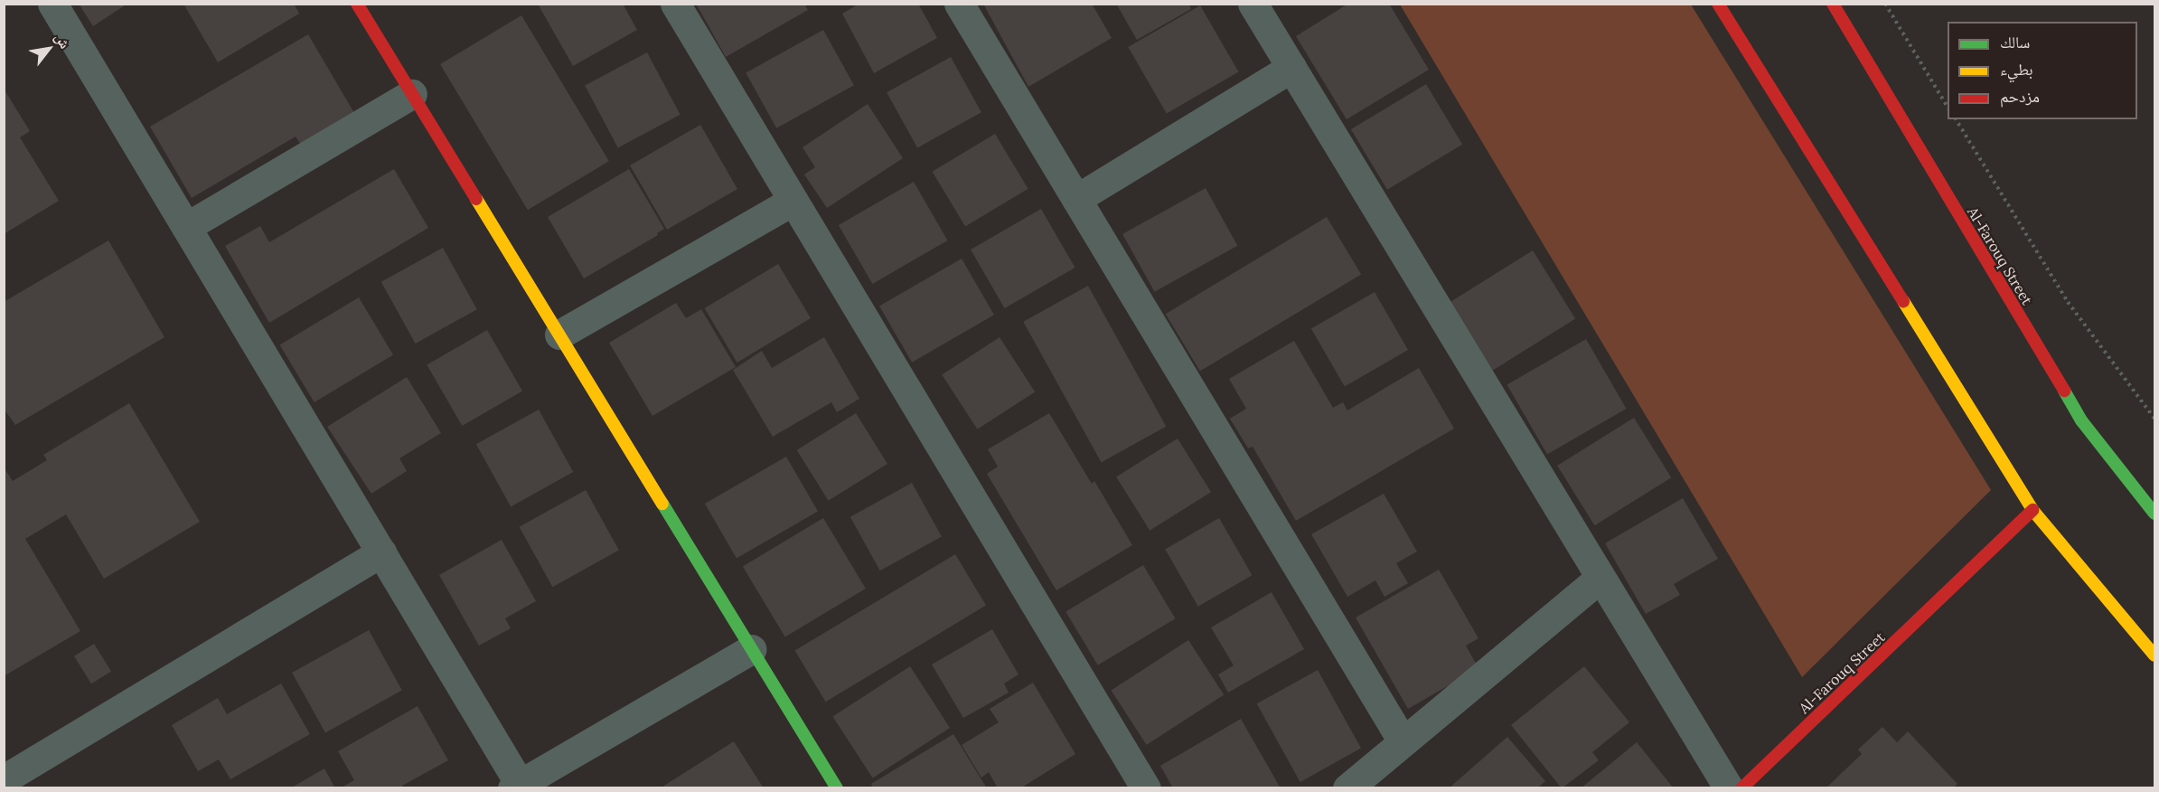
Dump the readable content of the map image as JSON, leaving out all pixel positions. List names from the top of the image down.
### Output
{
  "streets": {
    "main road": ["Al-Farouq Street"]
  },
  "legend": ["سالك", "بطيء", "مزدحم"],
  "north": "top right"
}
